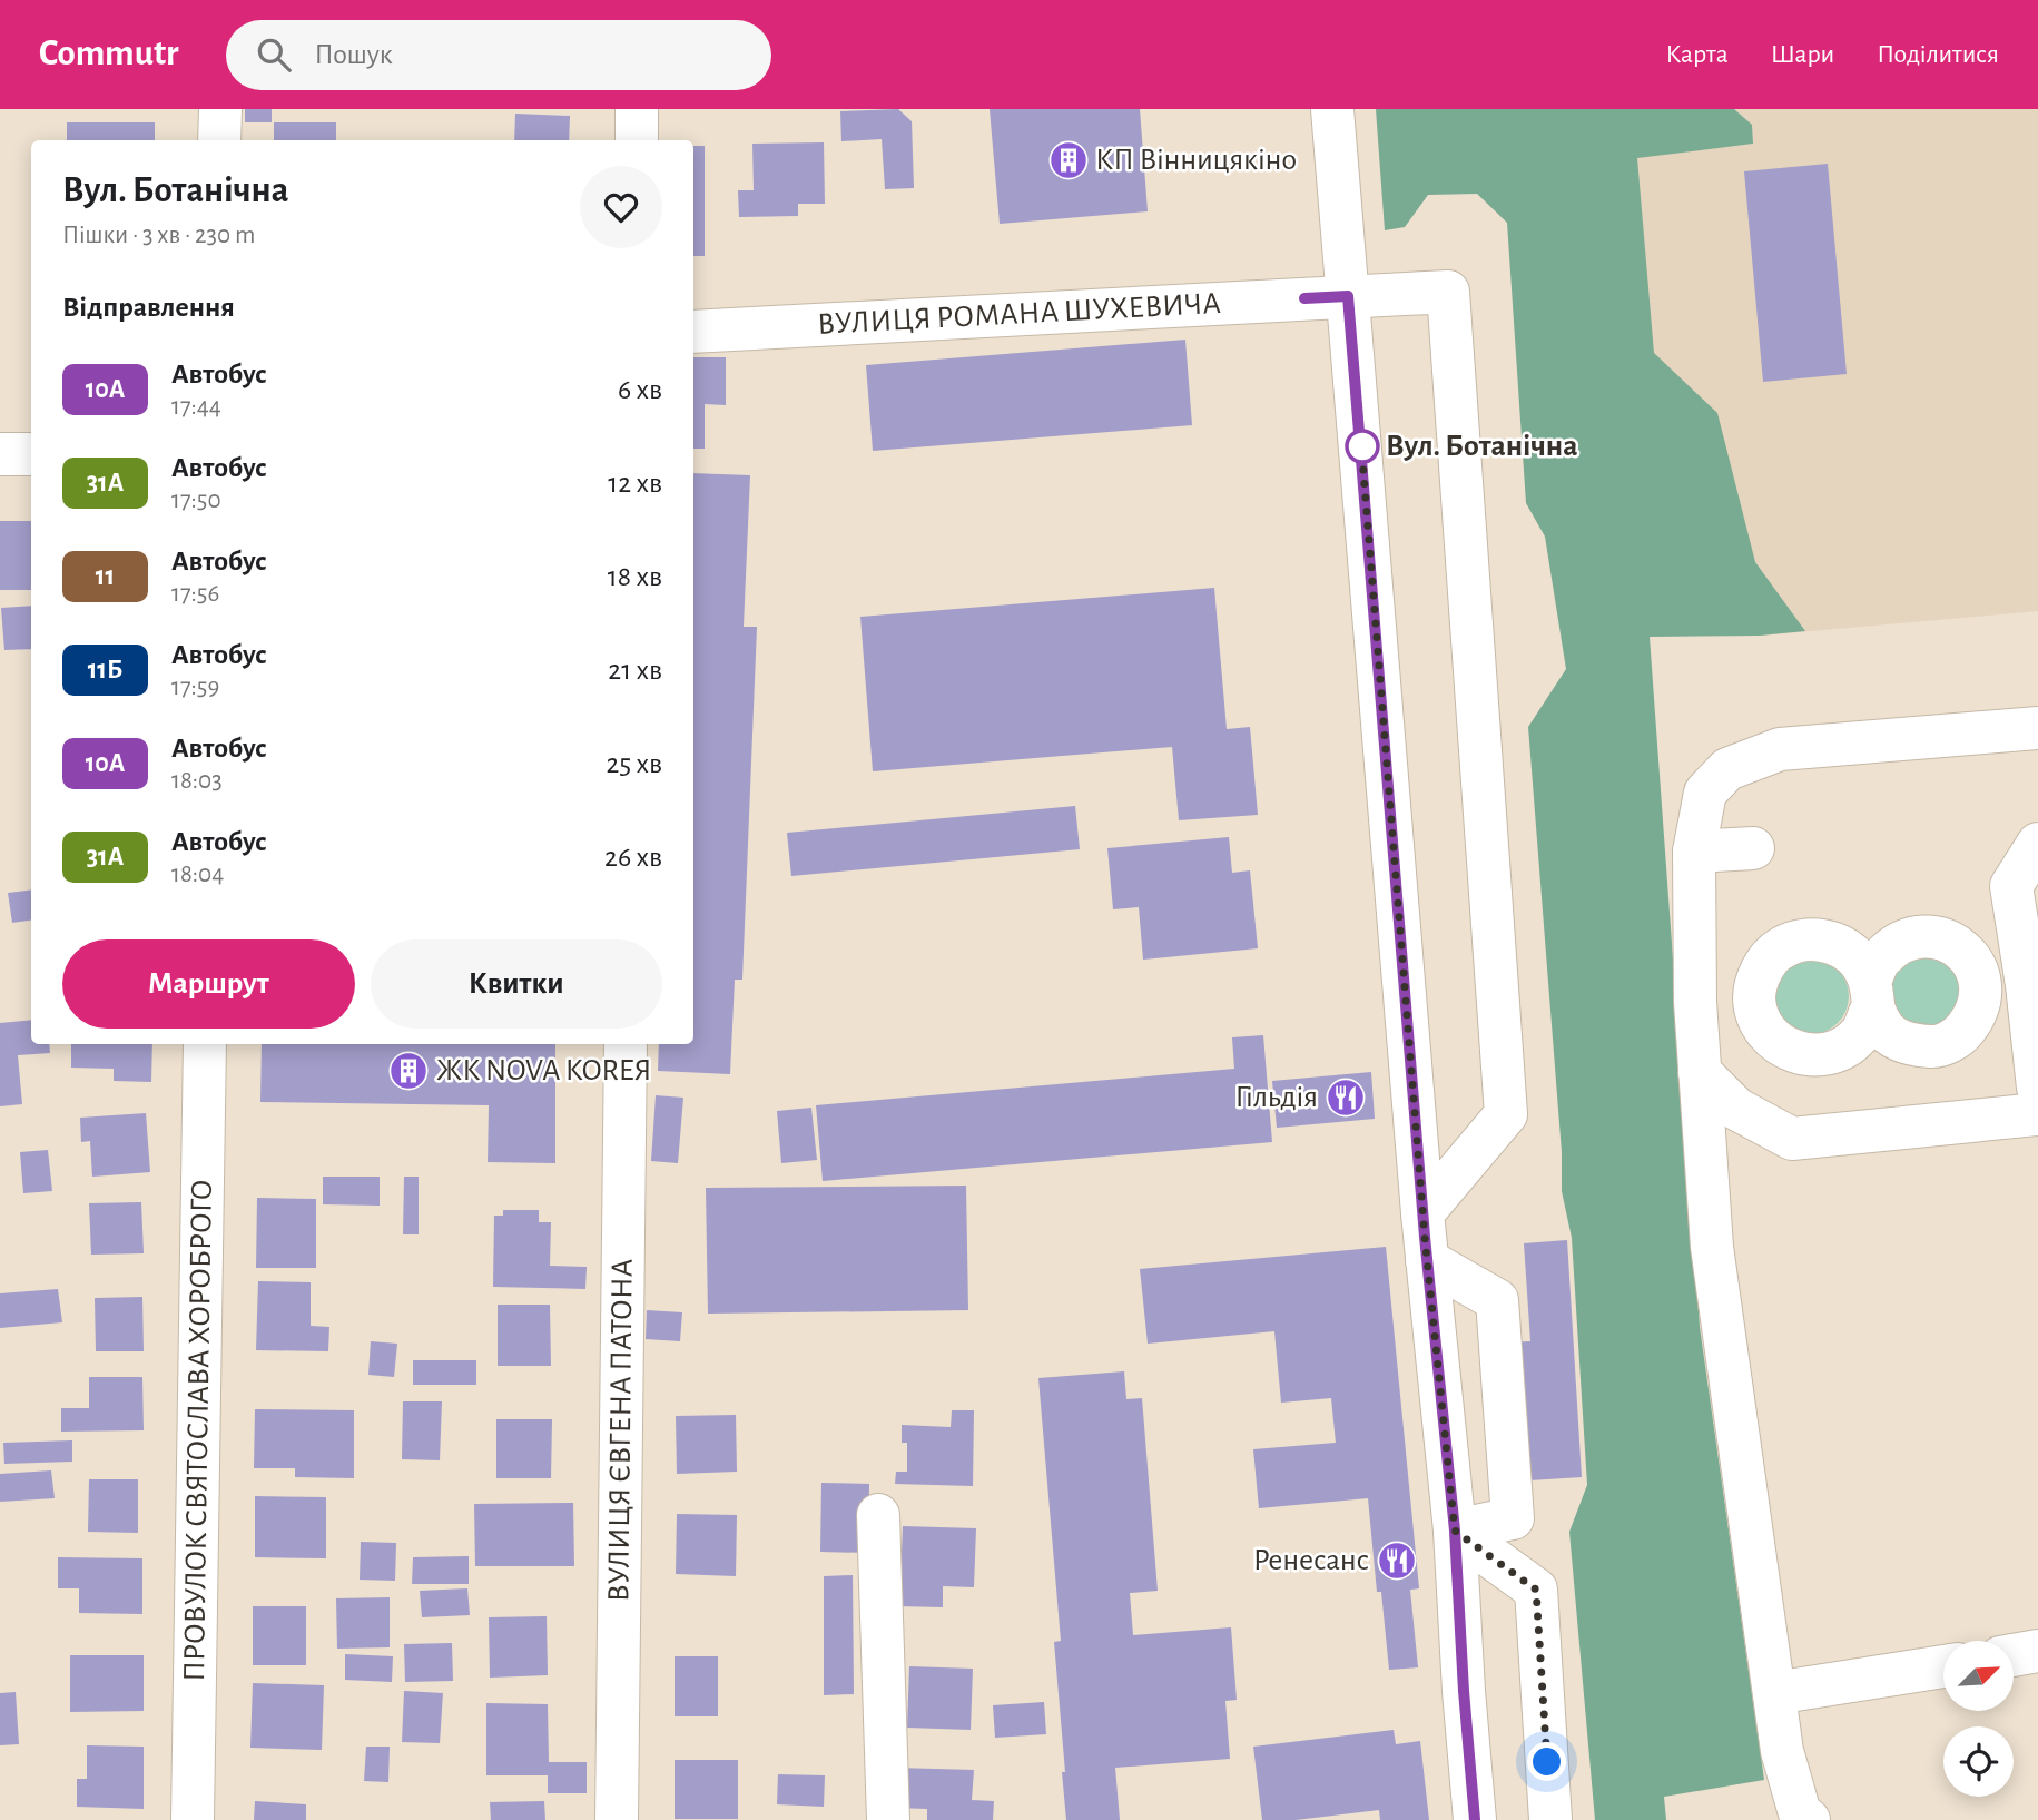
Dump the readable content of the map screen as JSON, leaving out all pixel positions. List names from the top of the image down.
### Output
{
  "streets": {
    "street": ["ВУЛИЦЯ РОМАНА ШУХЕВИЧА", "ПРОВУЛОК СВЯТОСЛАВА ХОРОБРОГО", "ВУЛИЦЯ ЄВГЕНА ПАТОНА"]
  },
  "places": {
    "building": ["КП Вінницякіно", "ЖК NOVA KOREЯ"],
    "other": ["Вул. Ботанічна"],
    "restaurant": ["Гільдія", "Ренесанс"]
  },
  "lines": ["bus line 10А"],
  "north": "top right",
  "page": {
    "header": "Commutr",
    "search": "Пошук",
    "nav": ["Карта", "Шари", "Поділитися"],
    "heading": [
      ["Вул. Ботанічна", "Пішки · 3 хв · 230 m"],
      "Відправлення"
    ],
    "list": [
      {
        "mark": "10А",
        "name": "Автобус",
        "note": "17:44",
        "value": "6 хв"
      },
      {
        "mark": "31А",
        "name": "Автобус",
        "note": "17:50",
        "value": "12 хв"
      },
      {
        "mark": "11",
        "name": "Автобус",
        "note": "17:56",
        "value": "18 хв"
      },
      {
        "mark": "11Б",
        "name": "Автобус",
        "note": "17:59",
        "value": "21 хв"
      },
      {
        "mark": "10А",
        "name": "Автобус",
        "note": "18:03",
        "value": "25 хв"
      },
      {
        "mark": "31А",
        "name": "Автобус",
        "note": "18:04",
        "value": "26 хв"
      }
    ],
    "buttons": ["Маршрут", "Квитки"]
  }
}
